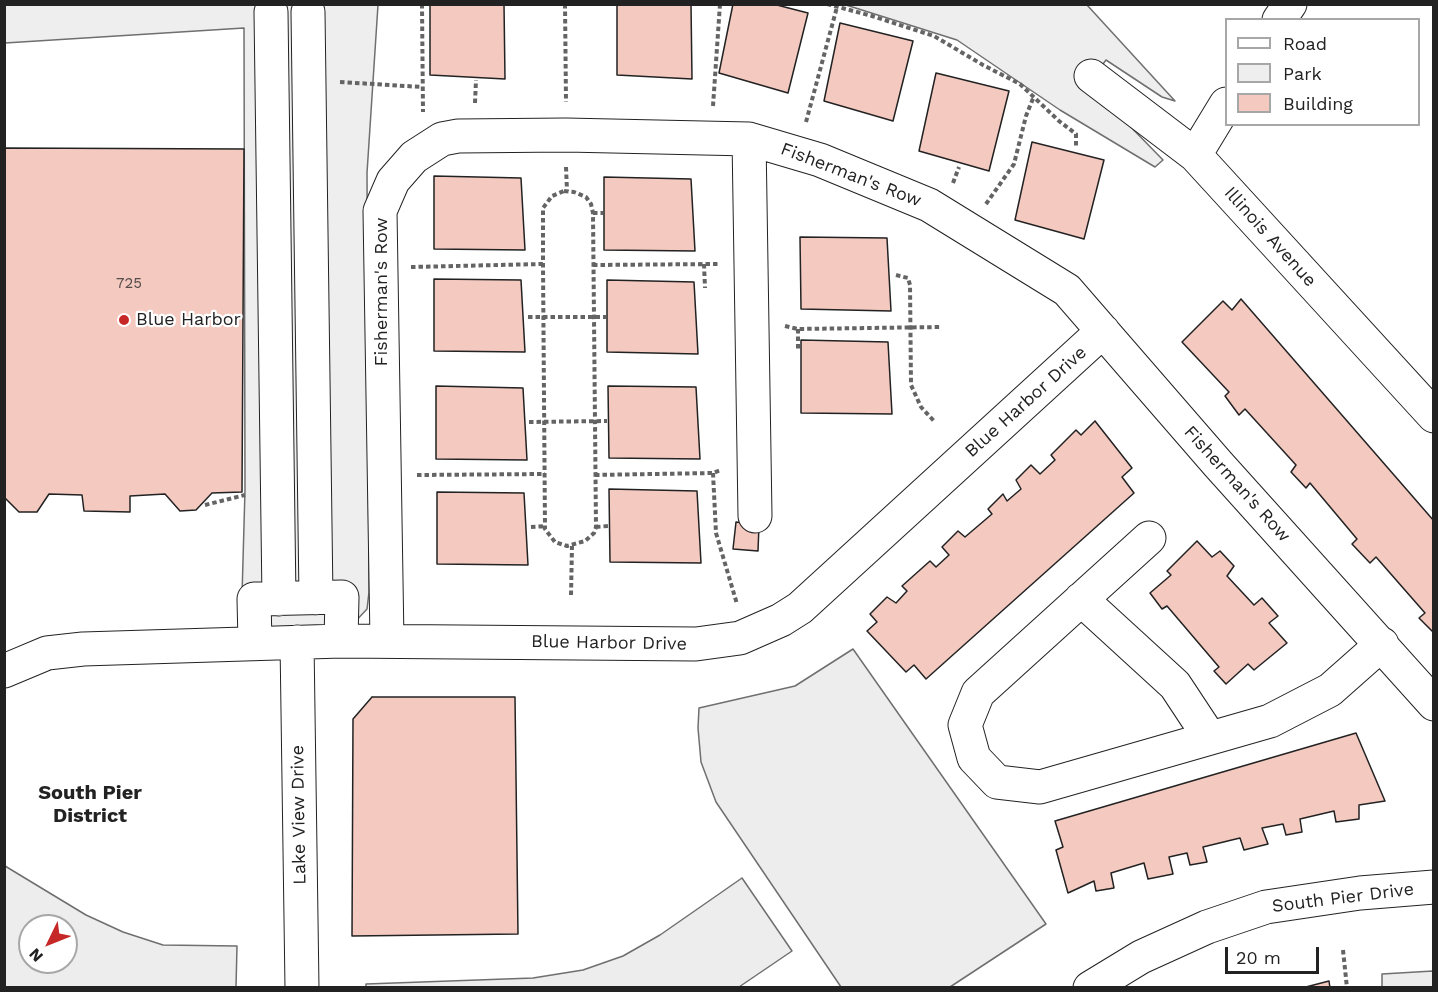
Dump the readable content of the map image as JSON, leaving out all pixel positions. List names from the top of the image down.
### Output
{
  "streets": {
    "street": [
      "Fisherman's Row",
      "Illinois Avenue",
      "Blue Harbor Drive",
      "Lake View Drive",
      "South Pier Drive"
    ]
  },
  "crossings": [
    ["Fisherman's Row", "Blue Harbor Drive"],
    ["Blue Harbor Drive", "Lake View Drive"]
  ],
  "districts": ["South Pier District"],
  "places": ["Blue Harbor"],
  "house_numbers": ["725"],
  "legend": ["Road", "Park", "Building"],
  "scale_bar": "20 m",
  "north": "bottom left"
}
